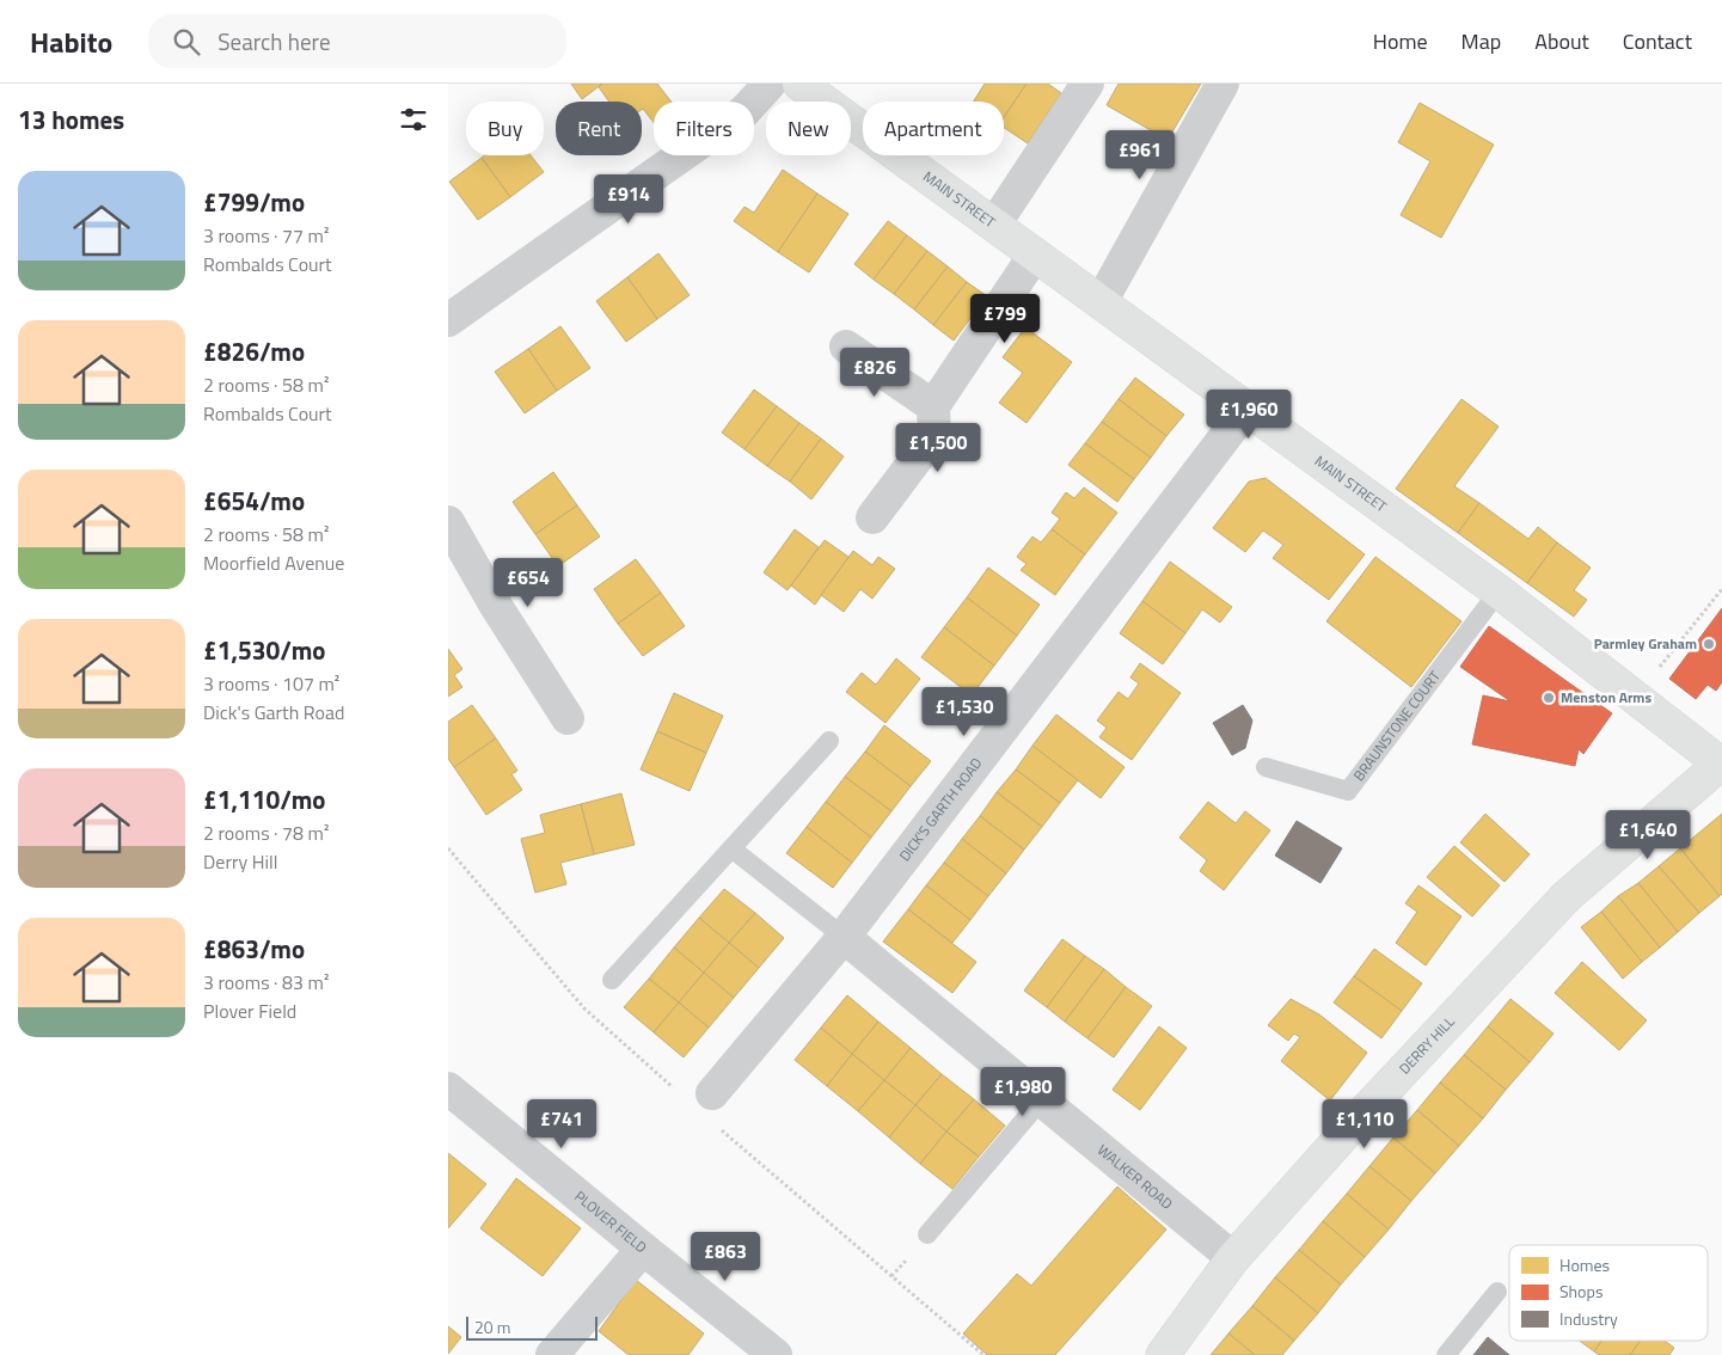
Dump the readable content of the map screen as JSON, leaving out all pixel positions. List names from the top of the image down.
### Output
{
  "streets": {
    "street": [
      "MAIN STREET",
      "DICK'S GARTH ROAD",
      "DERRY HILL",
      "WALKER ROAD",
      "PLOVER FIELD"
    ],
    "lane": ["BRAUNSTONE COURT"]
  },
  "crossings": [
    ["MAIN STREET", "BRAUNSTONE COURT"],
    ["MAIN STREET", "DICK'S GARTH ROAD"],
    ["MAIN STREET", "DERRY HILL"],
    ["DICK'S GARTH ROAD", "WALKER ROAD"],
    ["DERRY HILL", "WALKER ROAD"]
  ],
  "places": ["Parmley Graham", "Menston Arms"],
  "legend": ["Homes", "Shops", "Industry"],
  "scale_bar": "20 m",
  "page": {
    "header": "Habito",
    "search": "Search here",
    "nav": [
      "Home",
      "Map",
      "About",
      "Contact"
    ],
    "heading": "13 homes",
    "chip": [
      "Buy",
      "Rent",
      "Filters",
      "New",
      "Apartment"
    ],
    "price": [
      "£961",
      "£914",
      "£799",
      "£826",
      "£1,960",
      "£1,500",
      "£654",
      "£1,530",
      "£1,640",
      "£1,980",
      "£741",
      "£1,110",
      "£863"
    ],
    "list": [
      {
        "name": "£799/mo",
        "note": "3 rooms · 77 m² · Rombalds Court"
      },
      {
        "name": "£826/mo",
        "note": "2 rooms · 58 m² · Rombalds Court"
      },
      {
        "name": "£654/mo",
        "note": "2 rooms · 58 m² · Moorfield Avenue"
      },
      {
        "name": "£1,530/mo",
        "note": "3 rooms · 107 m² · Dick's Garth Road"
      },
      {
        "name": "£1,110/mo",
        "note": "2 rooms · 78 m² · Derry Hill"
      },
      {
        "name": "£863/mo",
        "note": "3 rooms · 83 m² · Plover Field"
      }
    ],
    "scale": "20 m"
  }
}
